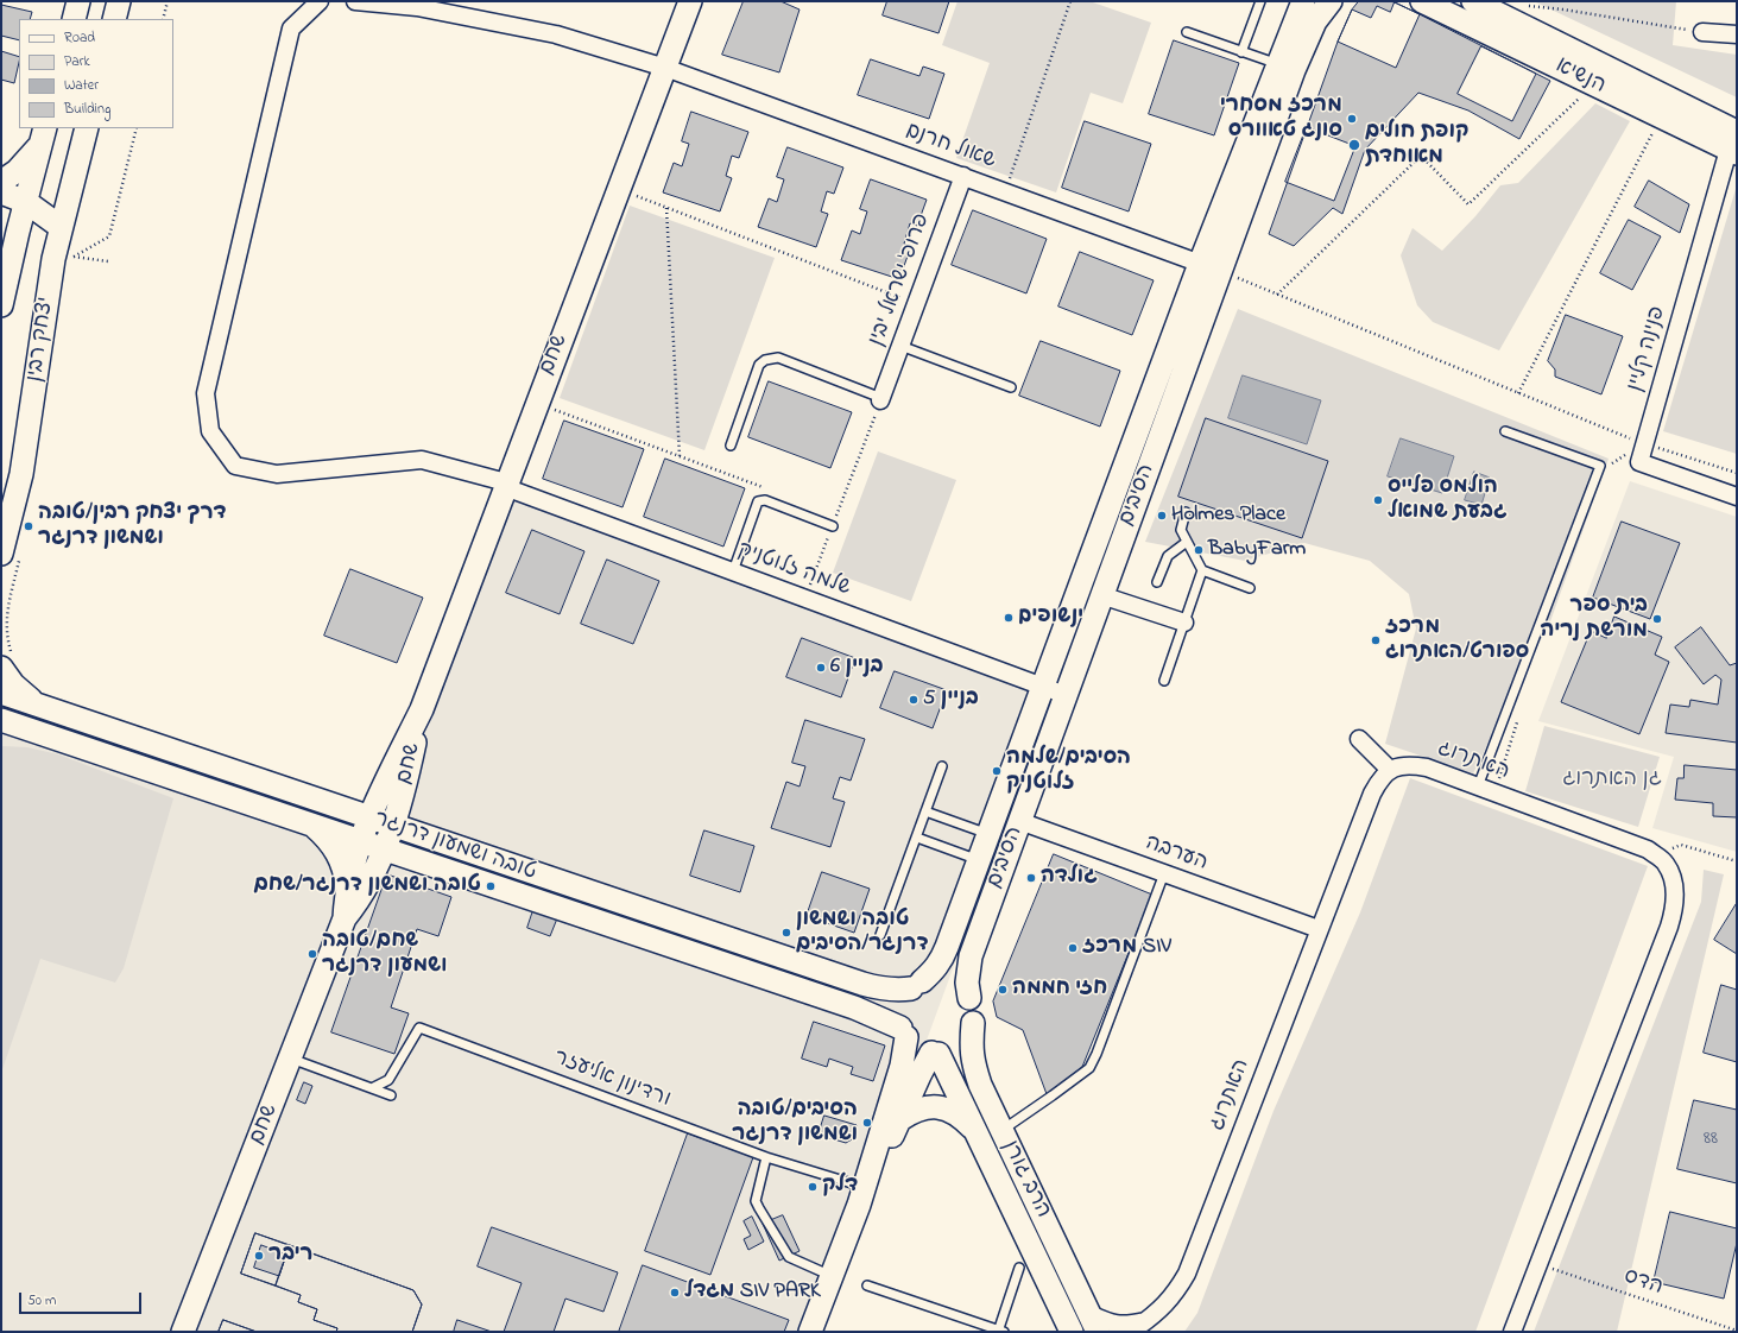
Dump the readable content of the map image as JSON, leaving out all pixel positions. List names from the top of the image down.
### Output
{
  "streets": {
    "street": [
      "הנשיא",
      "שאול חרנם",
      "פרופ' ישראל יבין",
      "יצחק רבין",
      "פנינה קליין",
      "שחם",
      "הסיבים",
      "שלמה זלוטניק",
      "האתרוג",
      "טובה ושמעון דרנגר",
      "הערבה",
      "הרב גורן"
    ],
    "lane": ["ורדינון אליעזר"],
    "path": ["הדס"]
  },
  "crossings": [
    ["הנשיא", "פנינה קליין"],
    ["שאול חרנם", "פרופ' ישראל יבין"],
    ["שאול חרנם", "שחם"],
    ["שאול חרנם", "הסיבים"],
    ["שחם", "שלמה זלוטניק"],
    ["שחם", "טובה ושמעון דרנגר"],
    ["הסיבים", "שלמה זלוטניק"],
    ["הסיבים", "טובה ושמעון דרנגר"],
    ["הסיבים", "הערבה"],
    ["הסיבים", "הרב גורן"],
    ["האתרוג", "הערבה"],
    ["האתרוג", "הרב גורן"],
    ["האתרוג", "הדס"],
    ["טובה ושמעון דרנגר", "הרב גורן"]
  ],
  "parks": ["גן האתרוג"],
  "places": [
    "מרכז מסחרי סונג טאוורס",
    "קופת חולים מאוחדת",
    "הולמס פלייס גבעת שמואל",
    "Holmes Place",
    "דרך יצחק רבין/טובה ושמשון דרנגר",
    "BabyFarm",
    "ינשופים",
    "בית ספר מורשת נריה",
    "מרכז ספורט/האתרוג",
    "בניין 6",
    "בניין 5",
    "הסיבים/שלמה זלוטניק",
    "גולדה",
    "טובה ושמשון דרנגר/שחם",
    "טובה ושמשון דרנגר/הסיבים",
    "מרכז SIV",
    "שחם/טובה ושמעון דרנגר",
    "חזי חממה",
    "הסיבים/טובה ושמשון דרנגר",
    "דלק",
    "ריבר",
    "מגדל SIV PARK"
  ],
  "house_numbers": ["88"],
  "legend": [
    "Road",
    "Park",
    "Water",
    "Building"
  ],
  "scale_bar": "50 m"
}
